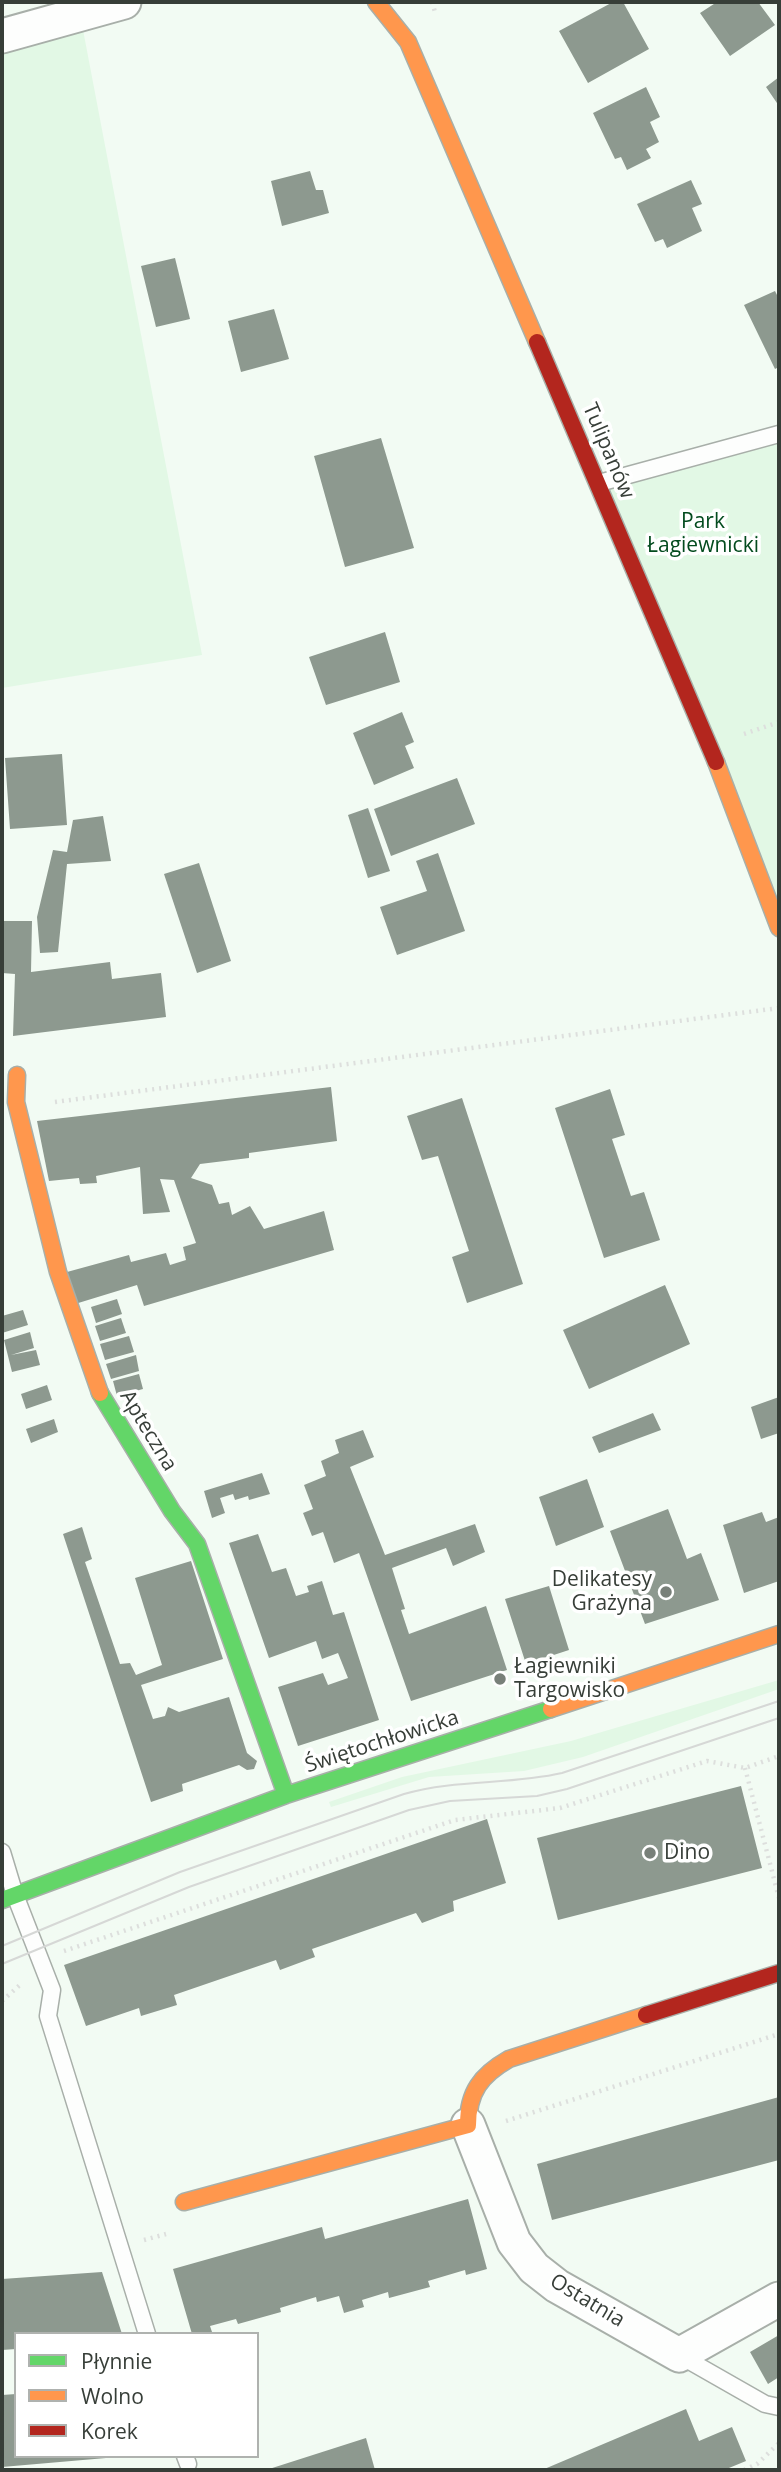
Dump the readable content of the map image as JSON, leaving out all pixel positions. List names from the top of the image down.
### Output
{
  "streets": {
    "street": [
      "Tulipanów",
      "Apteczna",
      "Świętochłowicka",
      "Ostatnia"
    ]
  },
  "crossings": [
    ["Apteczna", "Świętochłowicka"]
  ],
  "parks": ["Park Łagiewnicki"],
  "places": ["Delikatesy Grażyna", "Łagiewniki Targowisko", "Dino"],
  "legend": ["Płynnie", "Wolno", "Korek"]
}
